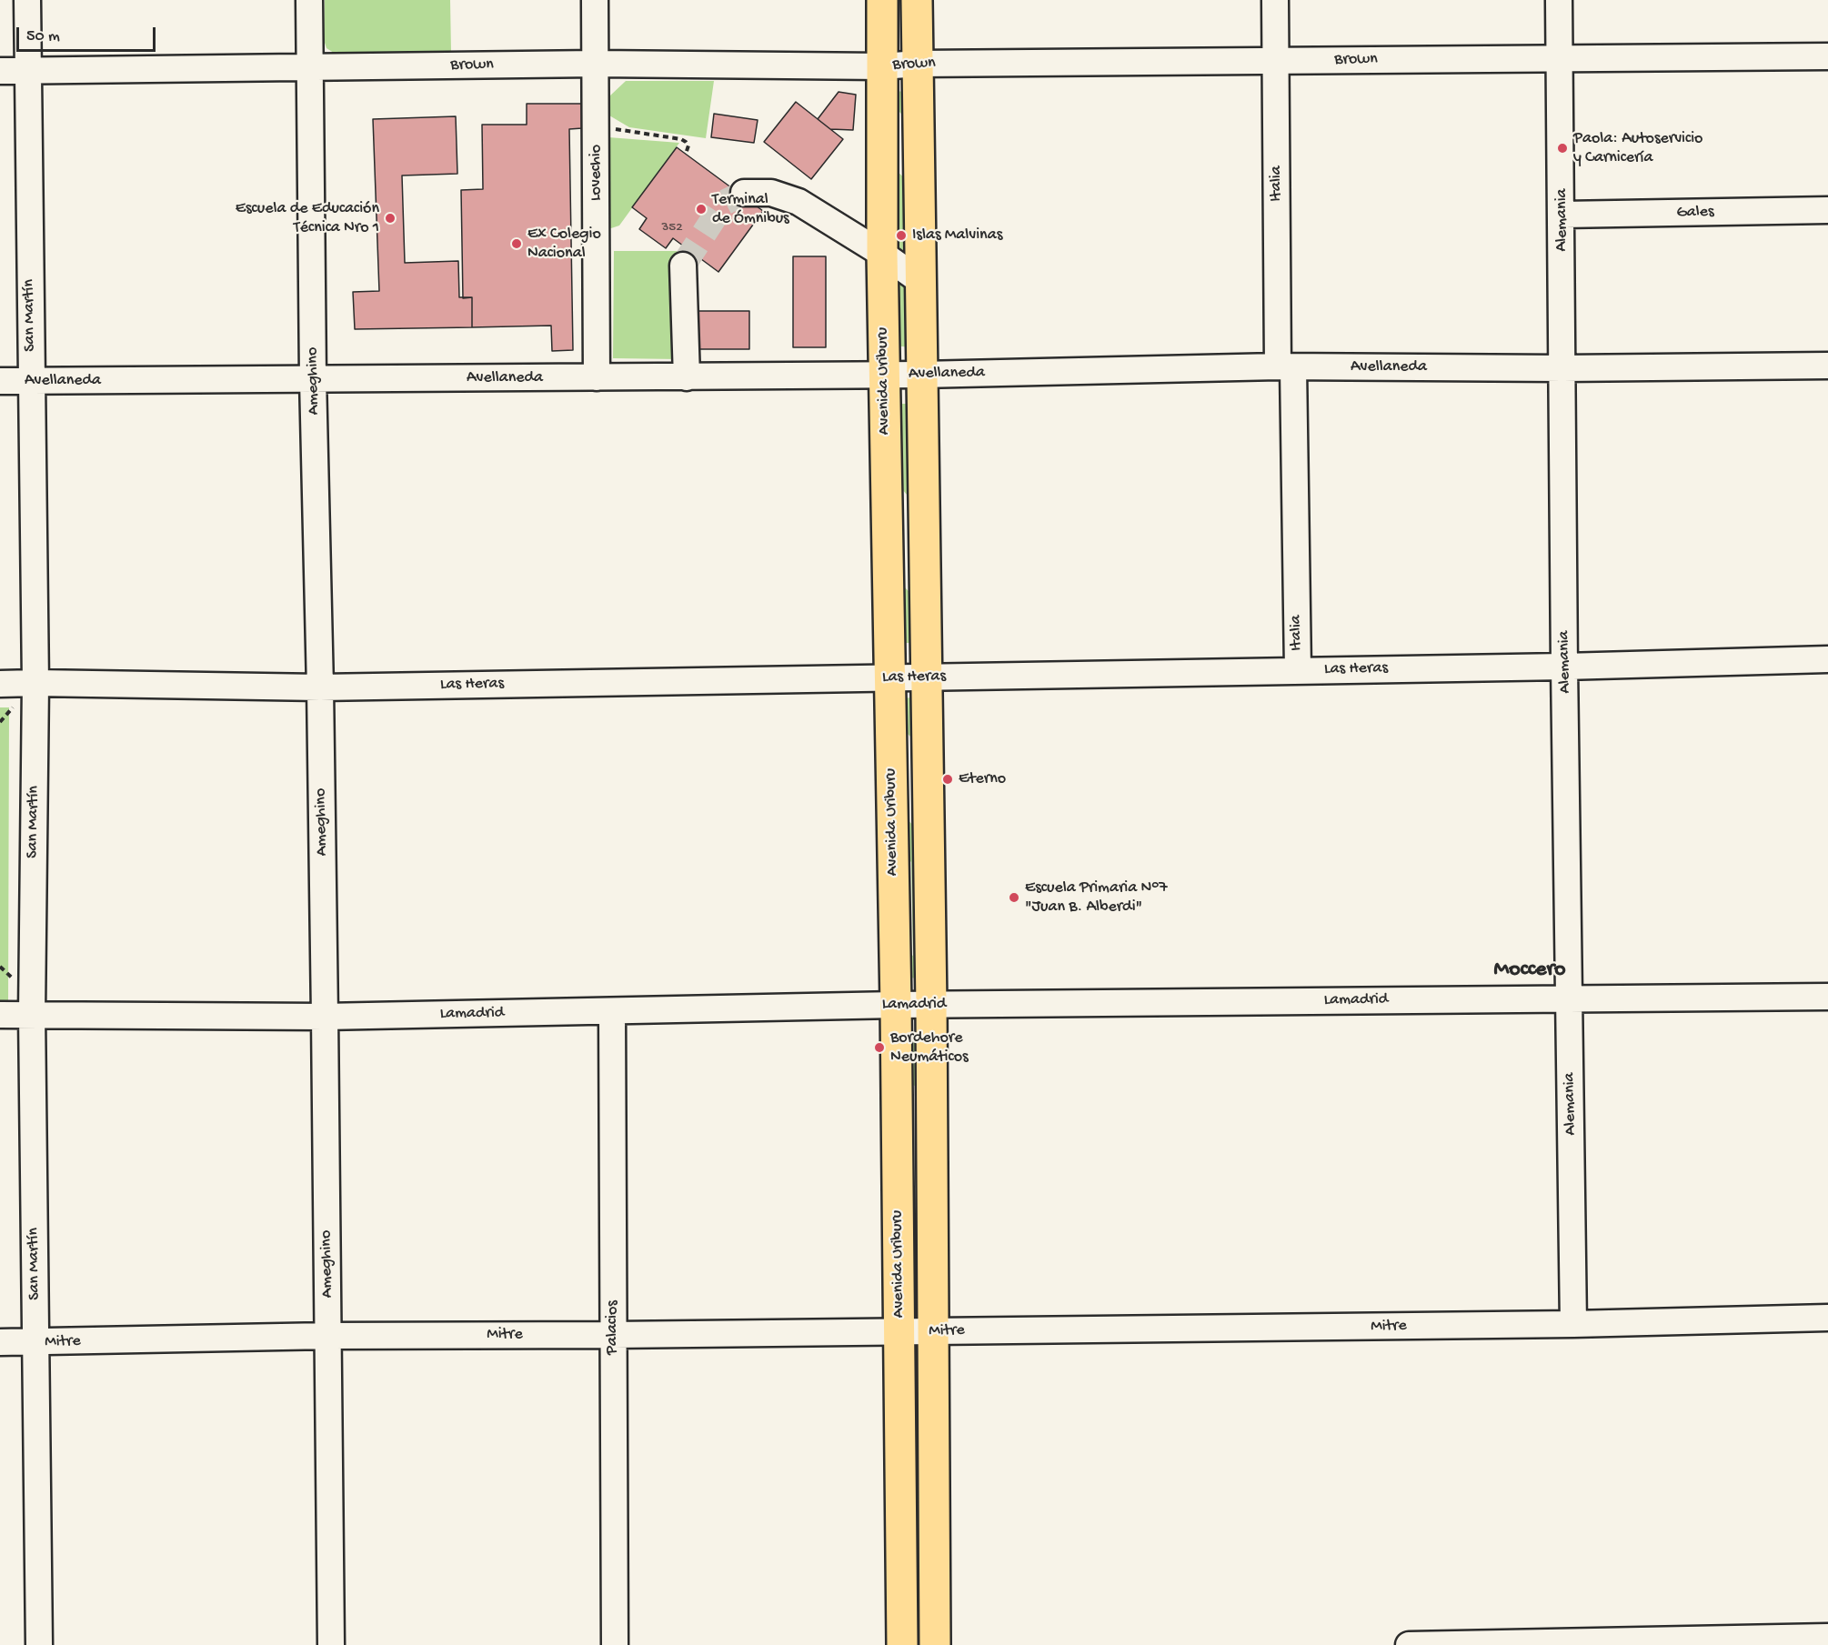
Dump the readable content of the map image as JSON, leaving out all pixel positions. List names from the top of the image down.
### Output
{
  "streets": {
    "main road": ["Avenida Uriburu"],
    "street": [
      "Brown",
      "Lovechio",
      "Italia",
      "Gales",
      "Alemania",
      "San Martín",
      "Avellaneda",
      "Ameghino",
      "Las Heras",
      "Lamadrid",
      "Mitre",
      "Palacios"
    ]
  },
  "crossings": [
    ["Brown", "Lovechio"],
    ["Brown", "Italia"],
    ["Brown", "Alemania"],
    ["Brown", "San Martín"],
    ["Brown", "Ameghino"],
    ["Brown", "Avenida Uriburu"],
    ["Lovechio", "Avellaneda"],
    ["Italia", "Avellaneda"],
    ["Italia", "Las Heras"],
    ["Gales", "Alemania"],
    ["Alemania", "Avellaneda"],
    ["Alemania", "Las Heras"],
    ["Alemania", "Lamadrid"],
    ["Alemania", "Mitre"],
    ["San Martín", "Avellaneda"],
    ["San Martín", "Las Heras"],
    ["San Martín", "Lamadrid"],
    ["San Martín", "Mitre"],
    ["Avellaneda", "Ameghino"],
    ["Avellaneda", "Avenida Uriburu"],
    ["Ameghino", "Las Heras"],
    ["Ameghino", "Lamadrid"],
    ["Ameghino", "Mitre"],
    ["Avenida Uriburu", "Las Heras"],
    ["Avenida Uriburu", "Lamadrid"],
    ["Avenida Uriburu", "Mitre"],
    ["Lamadrid", "Palacios"],
    ["Mitre", "Palacios"]
  ],
  "districts": ["Moccero"],
  "places": [
    "Paola: Autoservicio y Carnicería",
    "Terminal de Ómnibus",
    "Escuela de Educación Técnica Nro 1",
    "Islas Malvinas",
    "Ex Colegio Nacional",
    "Eterno",
    "Escuela Primaria N°7 \"Juan B. Alberdi\"",
    "Bordehore Neumáticos"
  ],
  "house_numbers": ["352"],
  "scale_bar": "50 m"
}
